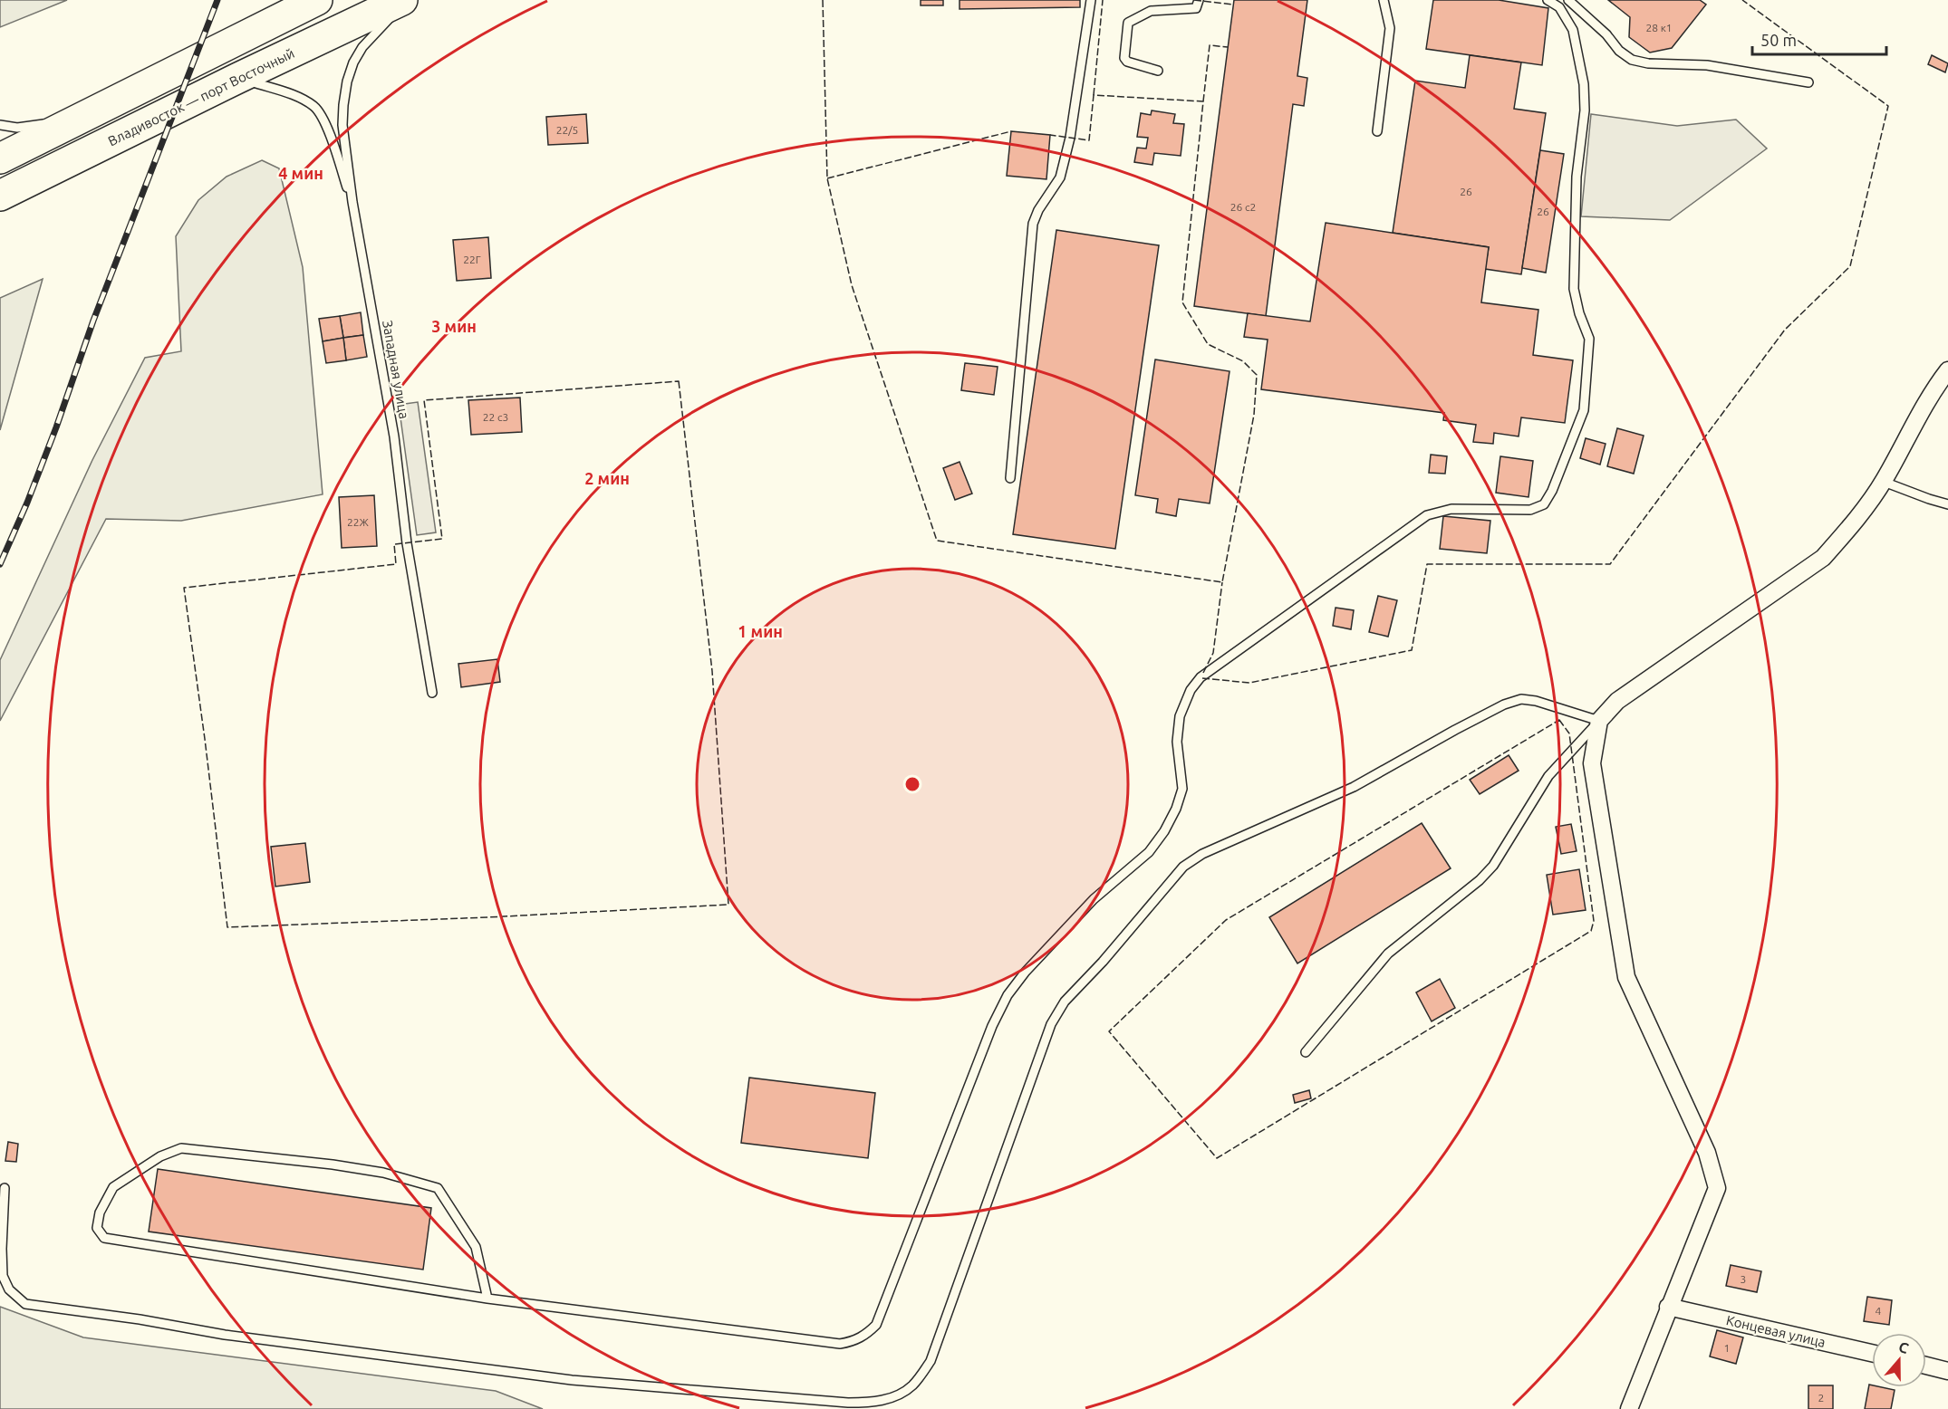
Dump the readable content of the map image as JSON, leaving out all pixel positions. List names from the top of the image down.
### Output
{
  "streets": {
    "highway": ["Владивосток — порт Восточный"],
    "street": ["Концевая улица"],
    "lane": ["Западная улица"]
  },
  "crossings": [
    ["Владивосток — порт Восточный", "Западная улица"]
  ],
  "house_numbers": [
    "28 к1",
    "22/5",
    "26",
    "26 с2",
    "26",
    "22Г",
    "22 с3",
    "22Ж",
    "3",
    "4",
    "1",
    "2"
  ],
  "scale_bar": "50 m",
  "north": "top",
  "rings": [
    "4 мин",
    "3 мин",
    "2 мин",
    "1 мин"
  ]
}
